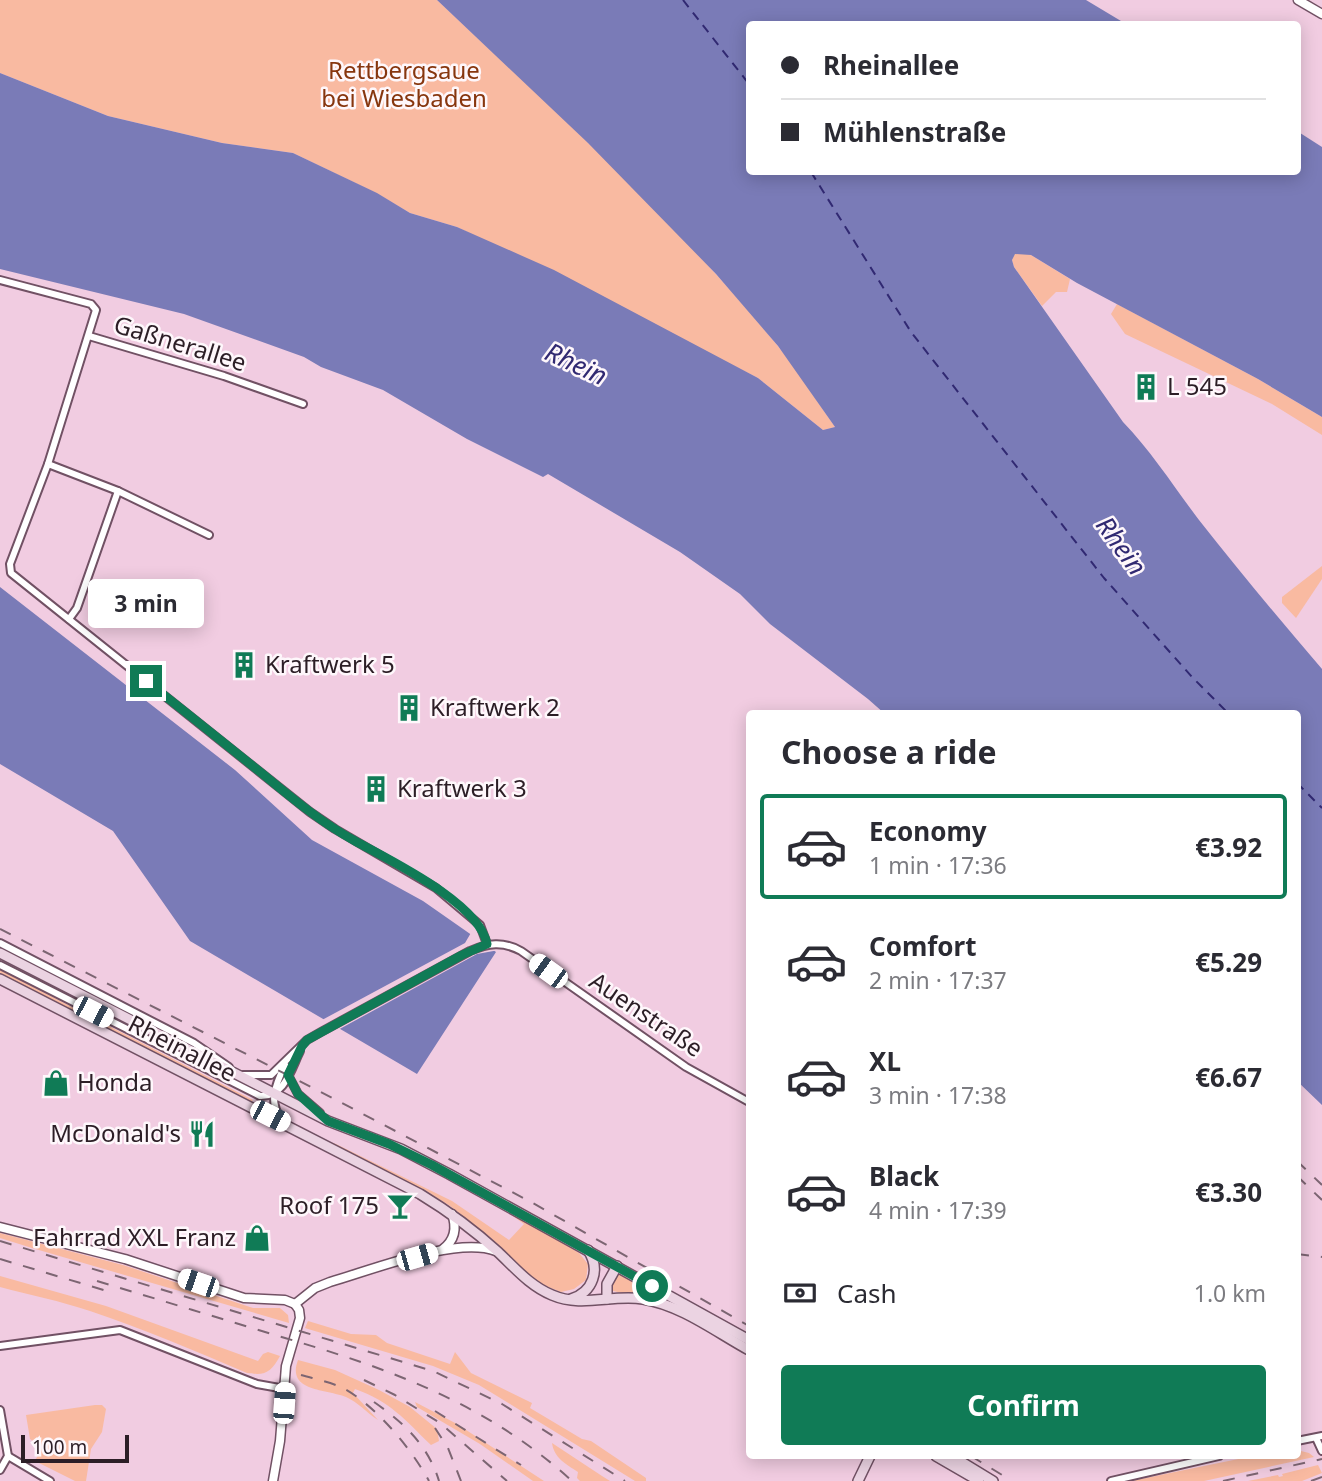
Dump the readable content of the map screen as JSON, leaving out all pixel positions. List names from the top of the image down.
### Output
{
  "streets": {
    "main road": ["Rheinallee"],
    "street": ["Gaßnerallee", "Auenstraße"]
  },
  "water": ["Rhein"],
  "parks": ["Rettbergsaue bei Wiesbaden"],
  "places": {
    "building": [
      "L 545",
      "Kraftwerk 5",
      "Kraftwerk 2",
      "Kraftwerk 3"
    ],
    "shop": ["Honda", "Fahrrad XXL Franz"],
    "restaurant": ["McDonald's"],
    "bar": ["Roof 175"]
  },
  "scale_bar": "100 m",
  "page": {
    "banner": ["Rheinallee", "Mühlenstraße"],
    "bubble": "3 min",
    "heading": "Choose a ride",
    "list": [
      {
        "name": "Economy",
        "note": "1 min · 17:36",
        "value": "€3.92"
      },
      {
        "name": "Comfort",
        "note": "2 min · 17:37",
        "value": "€5.29"
      },
      {
        "name": "XL",
        "note": "3 min · 17:38",
        "value": "€6.67"
      },
      {
        "name": "Black",
        "note": "4 min · 17:39",
        "value": "€3.30"
      }
    ],
    "pay": ["Cash", "1.0 km"],
    "buttons": "Confirm",
    "scale": "100 m"
  }
}
